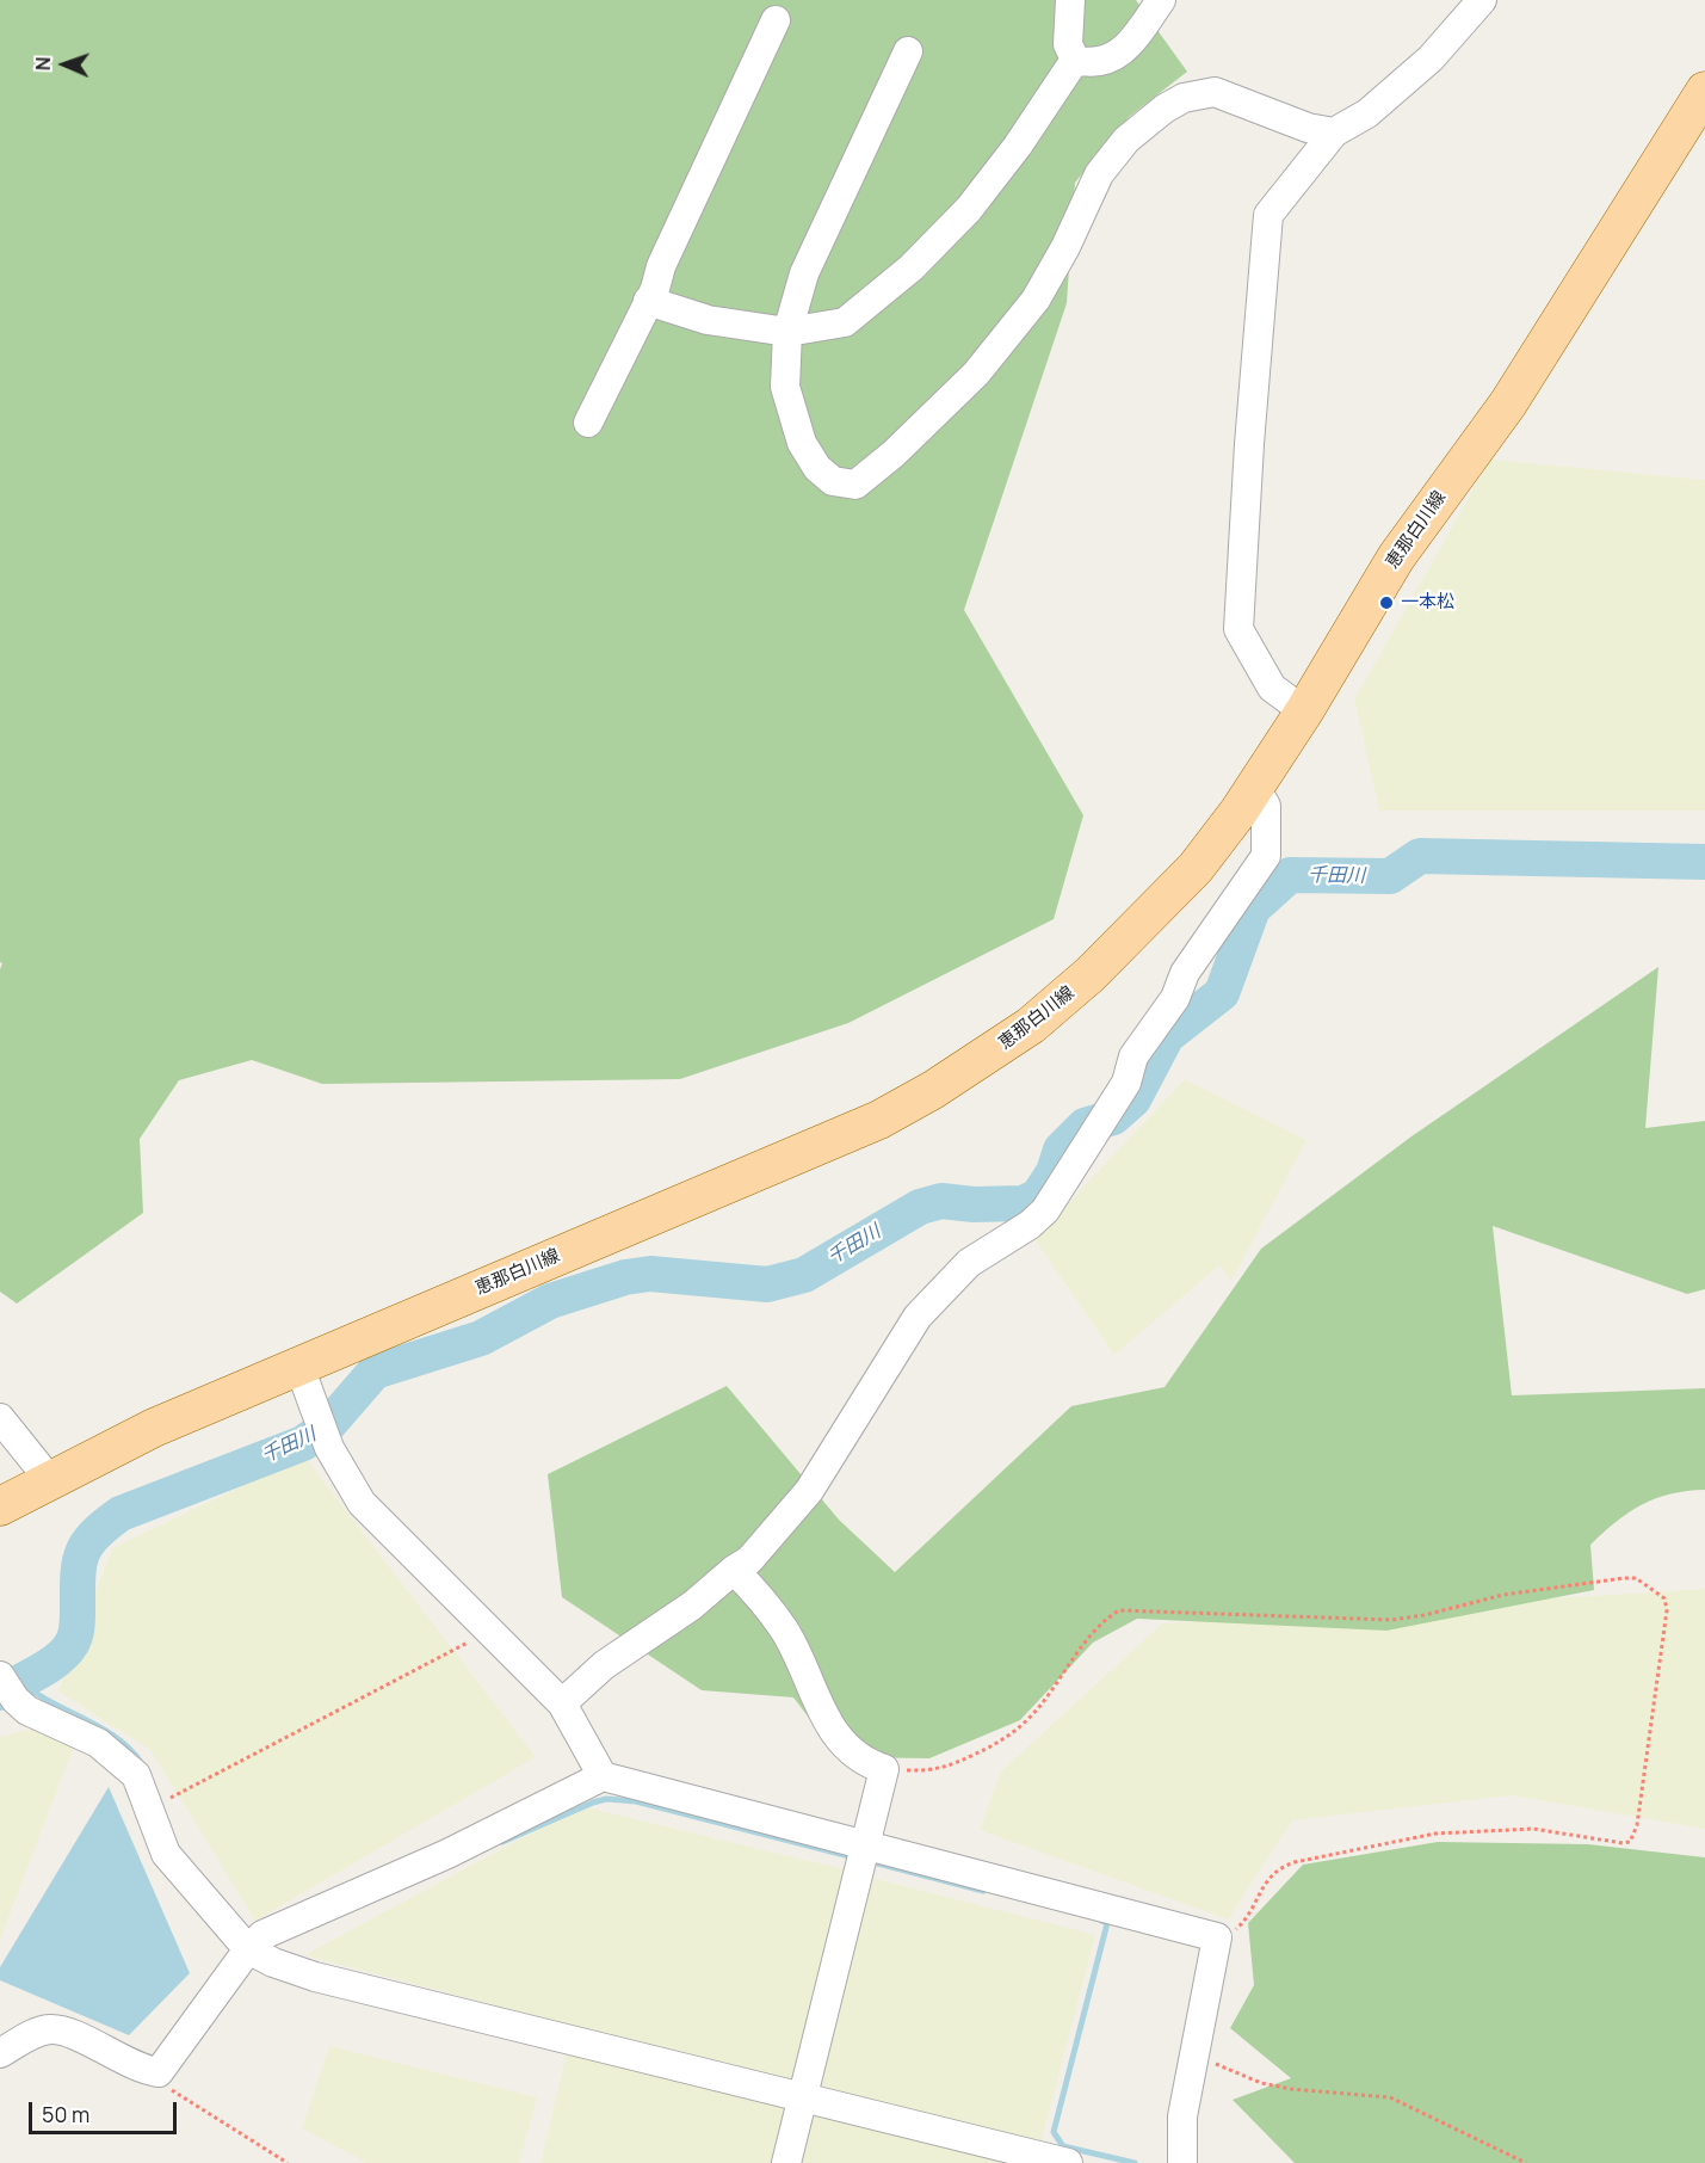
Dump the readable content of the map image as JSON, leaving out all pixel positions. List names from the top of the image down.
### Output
{
  "streets": {
    "main road": ["恵那白川線"]
  },
  "water": ["千田川"],
  "places": ["一本松"],
  "scale_bar": "50 m",
  "north": "left"
}
